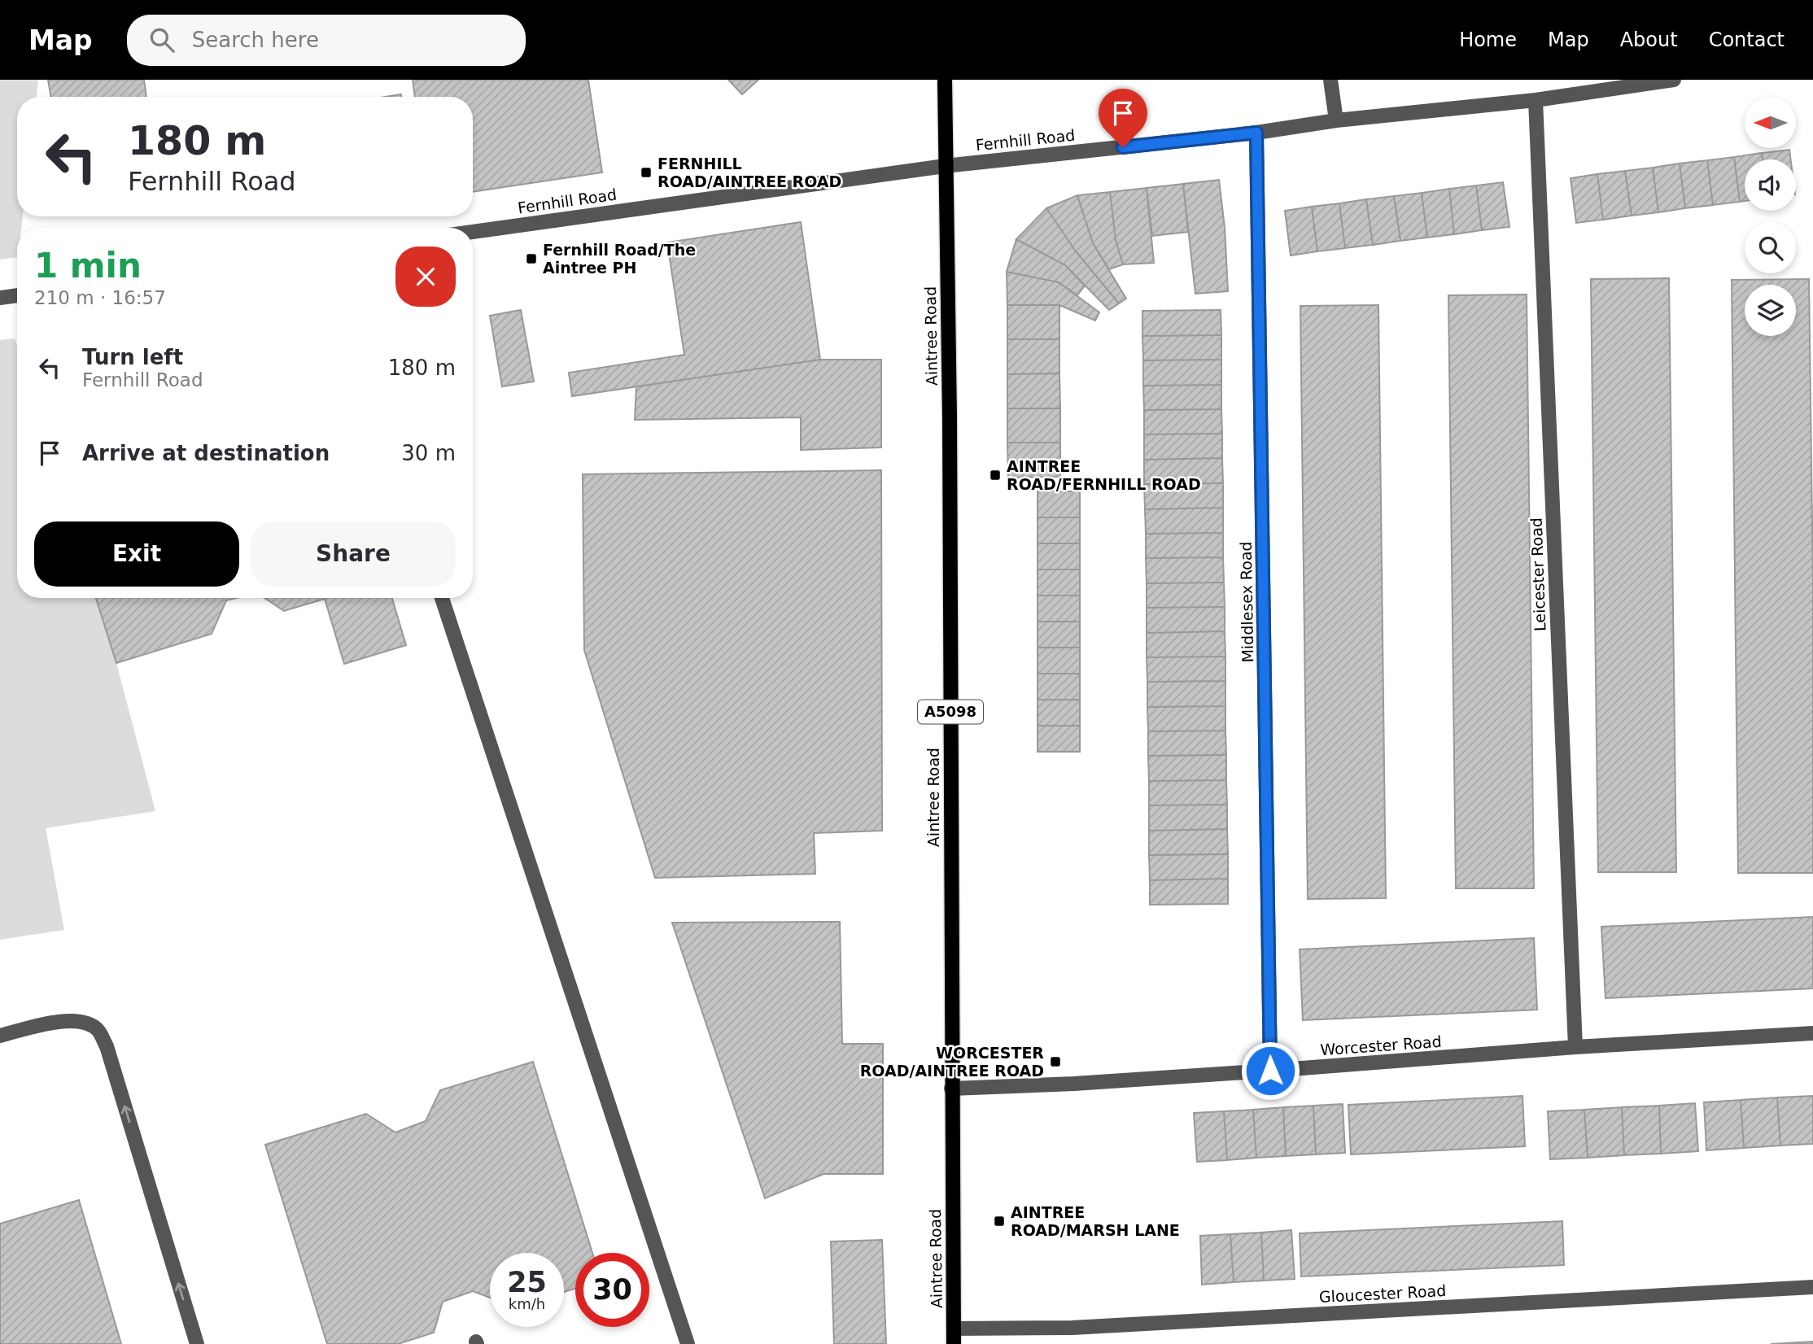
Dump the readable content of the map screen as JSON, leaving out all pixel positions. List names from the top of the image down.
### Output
{
  "streets": {
    "main road": ["Aintree Road", "A5098"],
    "street": [
      "Fernhill Road",
      "Leicester Road",
      "Middlesex Road",
      "Worcester Road",
      "Gloucester Road"
    ]
  },
  "crossings": [
    ["Fernhill Road", "Aintree Road"],
    ["Fernhill Road", "Leicester Road"],
    ["Fernhill Road", "Middlesex Road"],
    ["Aintree Road", "Worcester Road"],
    ["Aintree Road", "Gloucester Road"],
    ["Leicester Road", "Worcester Road"],
    ["Middlesex Road", "Worcester Road"]
  ],
  "places": {
    "transit": [
      "FERNHILL ROAD/AINTREE ROAD",
      "Fernhill Road/The Aintree PH",
      "AINTREE ROAD/FERNHILL ROAD",
      "WORCESTER ROAD/AINTREE ROAD",
      "AINTREE ROAD/MARSH LANE"
    ]
  },
  "north": "left",
  "page": {
    "header": "Map",
    "search": "Search here",
    "nav": [
      "Home",
      "Map",
      "About",
      "Contact"
    ],
    "turn": ["180 m", "Fernhill Road"],
    "heading": ["1 min", "210 m · 16:57"],
    "list": [
      {
        "name": "Turn left",
        "note": "Fernhill Road",
        "value": "180 m"
      },
      {
        "name": "Arrive at destination",
        "value": "30 m"
      }
    ],
    "buttons": ["Exit", "Share"],
    "speed": "25 km/h",
    "limit": "30"
  }
}
